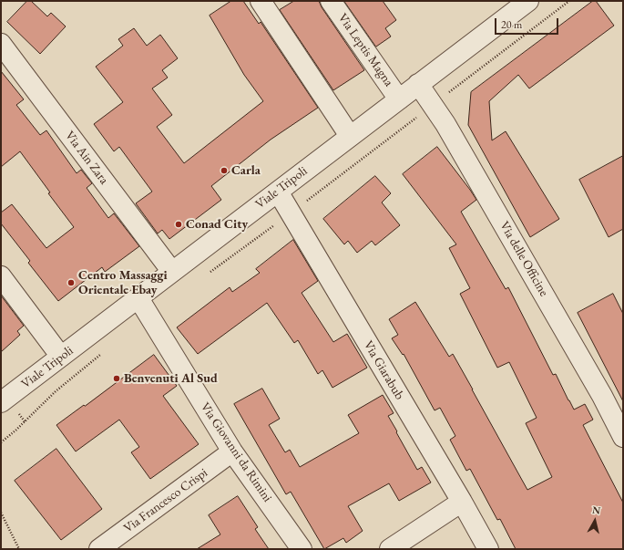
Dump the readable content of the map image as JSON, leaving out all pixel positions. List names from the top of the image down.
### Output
{
  "streets": {
    "street": [
      "Via Leptis Magna",
      "Via Ain Zara",
      "Viale Tripoli",
      "Via delle Officine",
      "Via Giarabub",
      "Via Giovanni da Rimini",
      "Via Francesco Crispi"
    ]
  },
  "crossings": [
    ["Via Leptis Magna", "Viale Tripoli"],
    ["Via Ain Zara", "Viale Tripoli"],
    ["Viale Tripoli", "Via delle Officine"],
    ["Viale Tripoli", "Via Giarabub"],
    ["Viale Tripoli", "Via Giovanni da Rimini"],
    ["Via Giovanni da Rimini", "Via Francesco Crispi"]
  ],
  "places": [
    "Carla",
    "Conad City",
    "Centro Massaggi Orientale Ebay",
    "Benvenuti Al Sud"
  ],
  "scale_bar": "20 m",
  "north": "top"
}
